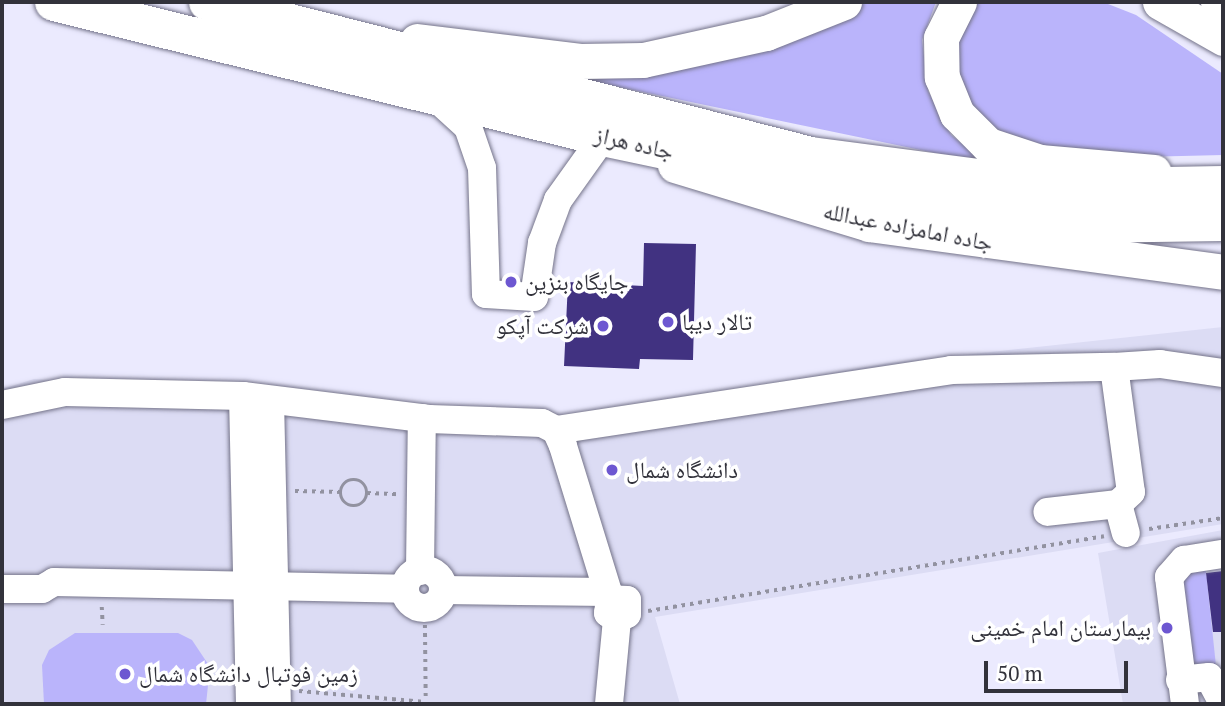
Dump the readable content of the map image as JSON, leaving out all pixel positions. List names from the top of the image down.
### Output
{
  "streets": {
    "highway": ["جاده هراز"],
    "main road": ["جاده امامزاده عبدالله"]
  },
  "crossings": [
    ["جاده هراز", "جاده امامزاده عبدالله"]
  ],
  "places": [
    "جایگاه بنزین",
    "تالار دیبا",
    "شرکت آپکو",
    "دانشگاه شمال",
    "بیمارستان امام خمینی",
    "زمین فوتبال دانشگاه شمال"
  ],
  "scale_bar": "50 m"
}
